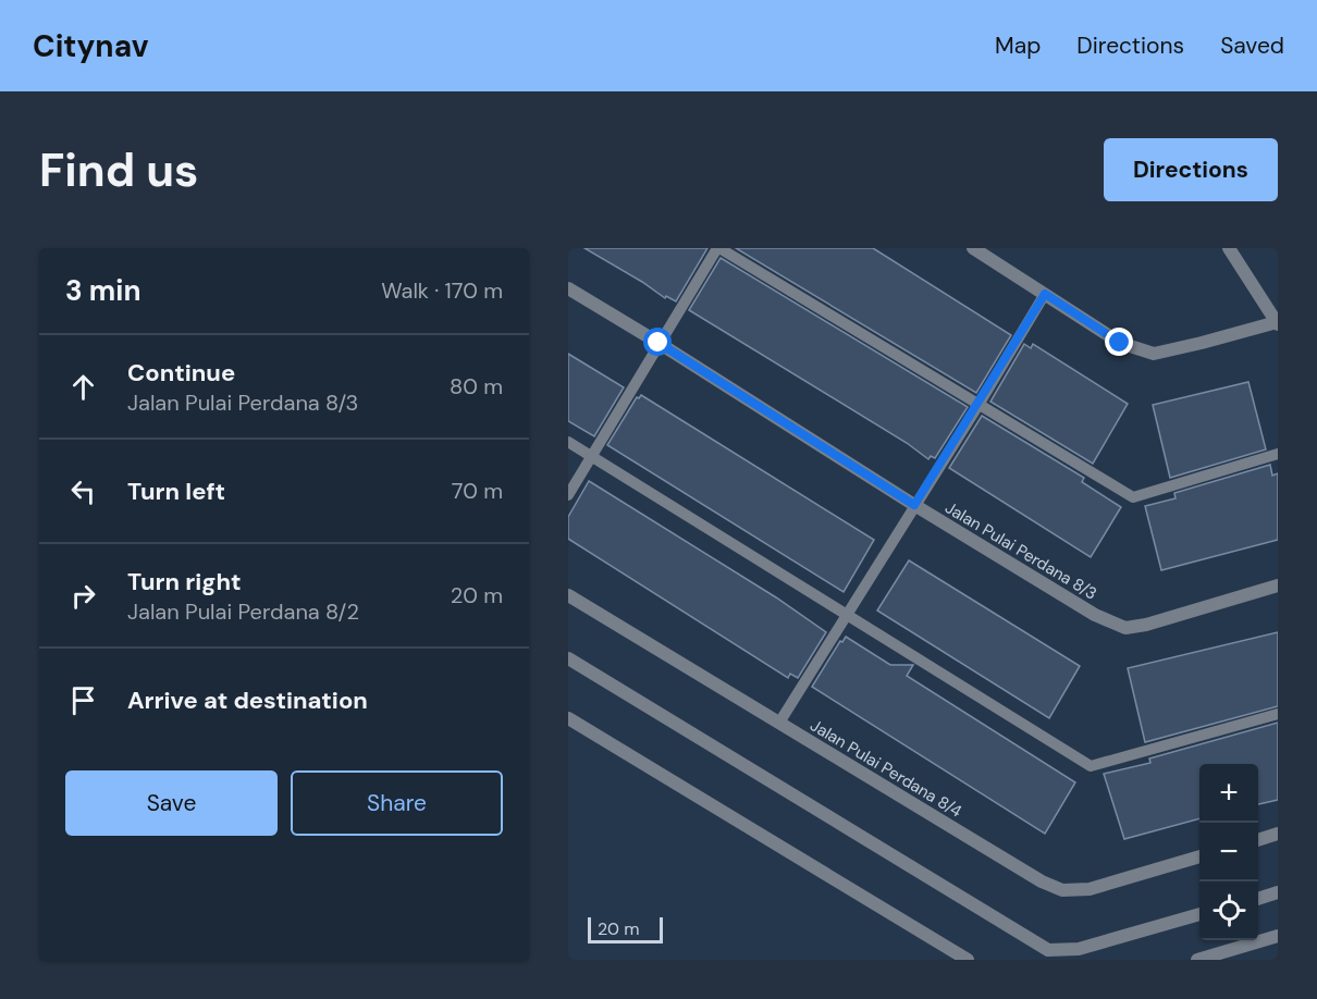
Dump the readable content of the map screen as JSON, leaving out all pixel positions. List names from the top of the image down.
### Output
{
  "streets": {
    "street": ["Jalan Pulai Perdana 8/3", "Jalan Pulai Perdana 8/4"]
  },
  "scale_bar": "20 m",
  "page": {
    "header": "Citynav",
    "nav": ["Map", "Directions", "Saved"],
    "buttons": [
      "Directions",
      ["Save", "Share"]
    ],
    "title": "Find us",
    "heading": ["3 min", "Walk · 170 m"],
    "list": [
      ["Continue", "Jalan Pulai Perdana 8/3", "80 m"],
      ["Turn left", "70 m"],
      ["Turn right", "Jalan Pulai Perdana 8/2", "20 m"],
      "Arrive at destination"
    ],
    "map_buttons": ["+", "−"],
    "scale": "20 m"
  }
}
